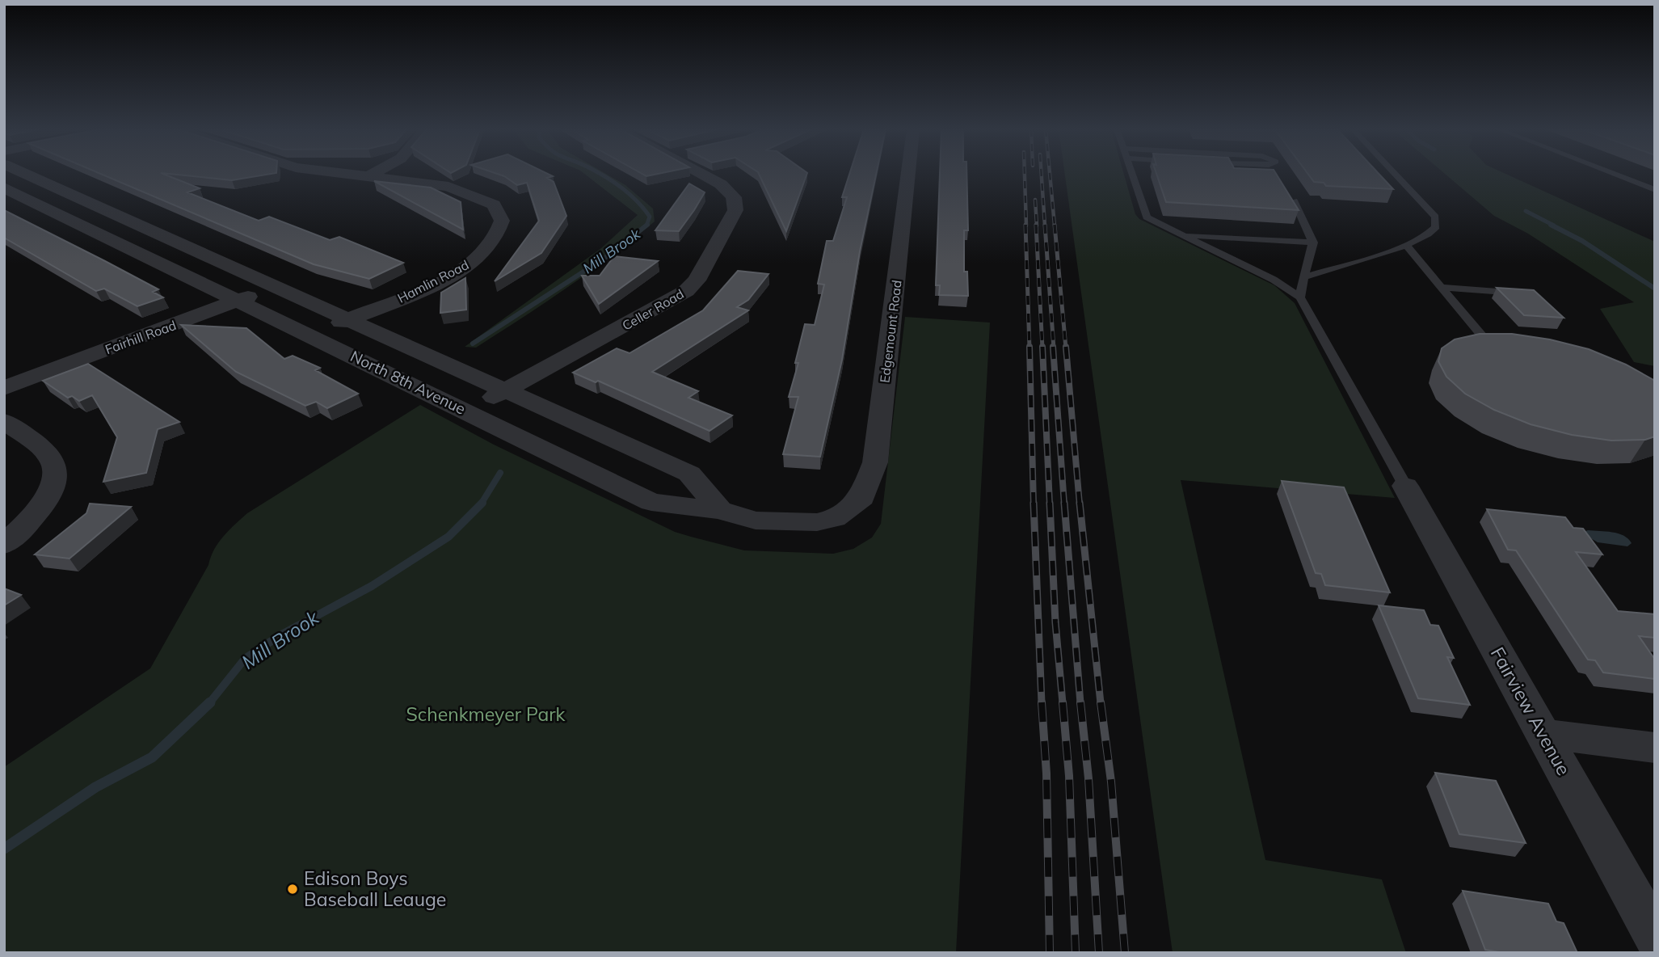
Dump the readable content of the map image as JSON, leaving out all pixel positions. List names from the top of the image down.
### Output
{
  "streets": {
    "street": [
      "Hamlin Road",
      "Celler Road",
      "Edgemount Road",
      "Fairhill Road",
      "North 8th Avenue",
      "Fairview Avenue"
    ]
  },
  "crossings": [
    ["Hamlin Road", "North 8th Avenue"],
    ["Celler Road", "North 8th Avenue"],
    ["Edgemount Road", "North 8th Avenue"],
    ["Fairhill Road", "North 8th Avenue"]
  ],
  "water": ["Mill Brook"],
  "parks": ["Schenkmeyer Park"],
  "places": ["Edison Boys Baseball Leauge"]
}
